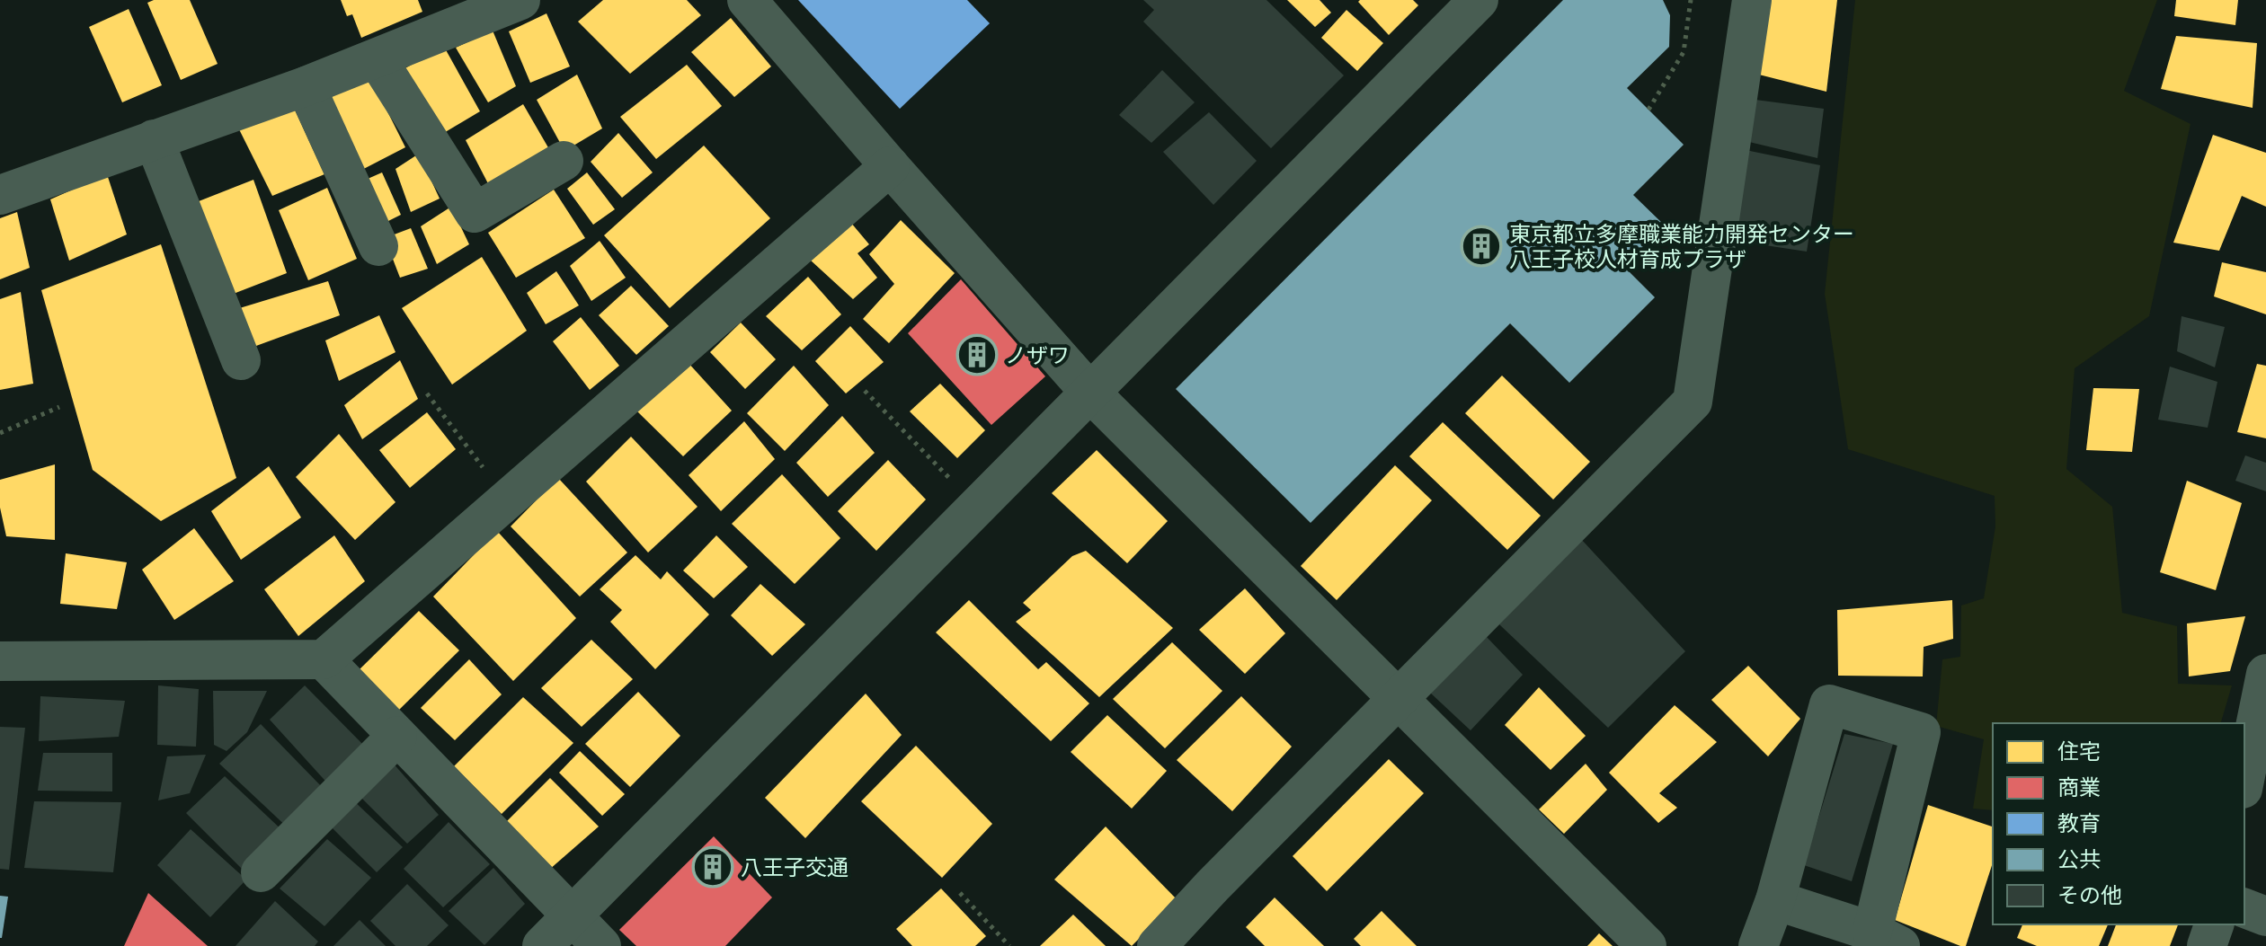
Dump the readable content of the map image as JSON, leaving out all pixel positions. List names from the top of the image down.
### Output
{
  "places": {
    "building": ["東京都立多摩職業能力開発センター 八王子校人材育成プラザ", "ノザワ", "八王子交通"]
  },
  "legend": [
    "住宅",
    "商業",
    "教育",
    "公共",
    "その他"
  ]
}
